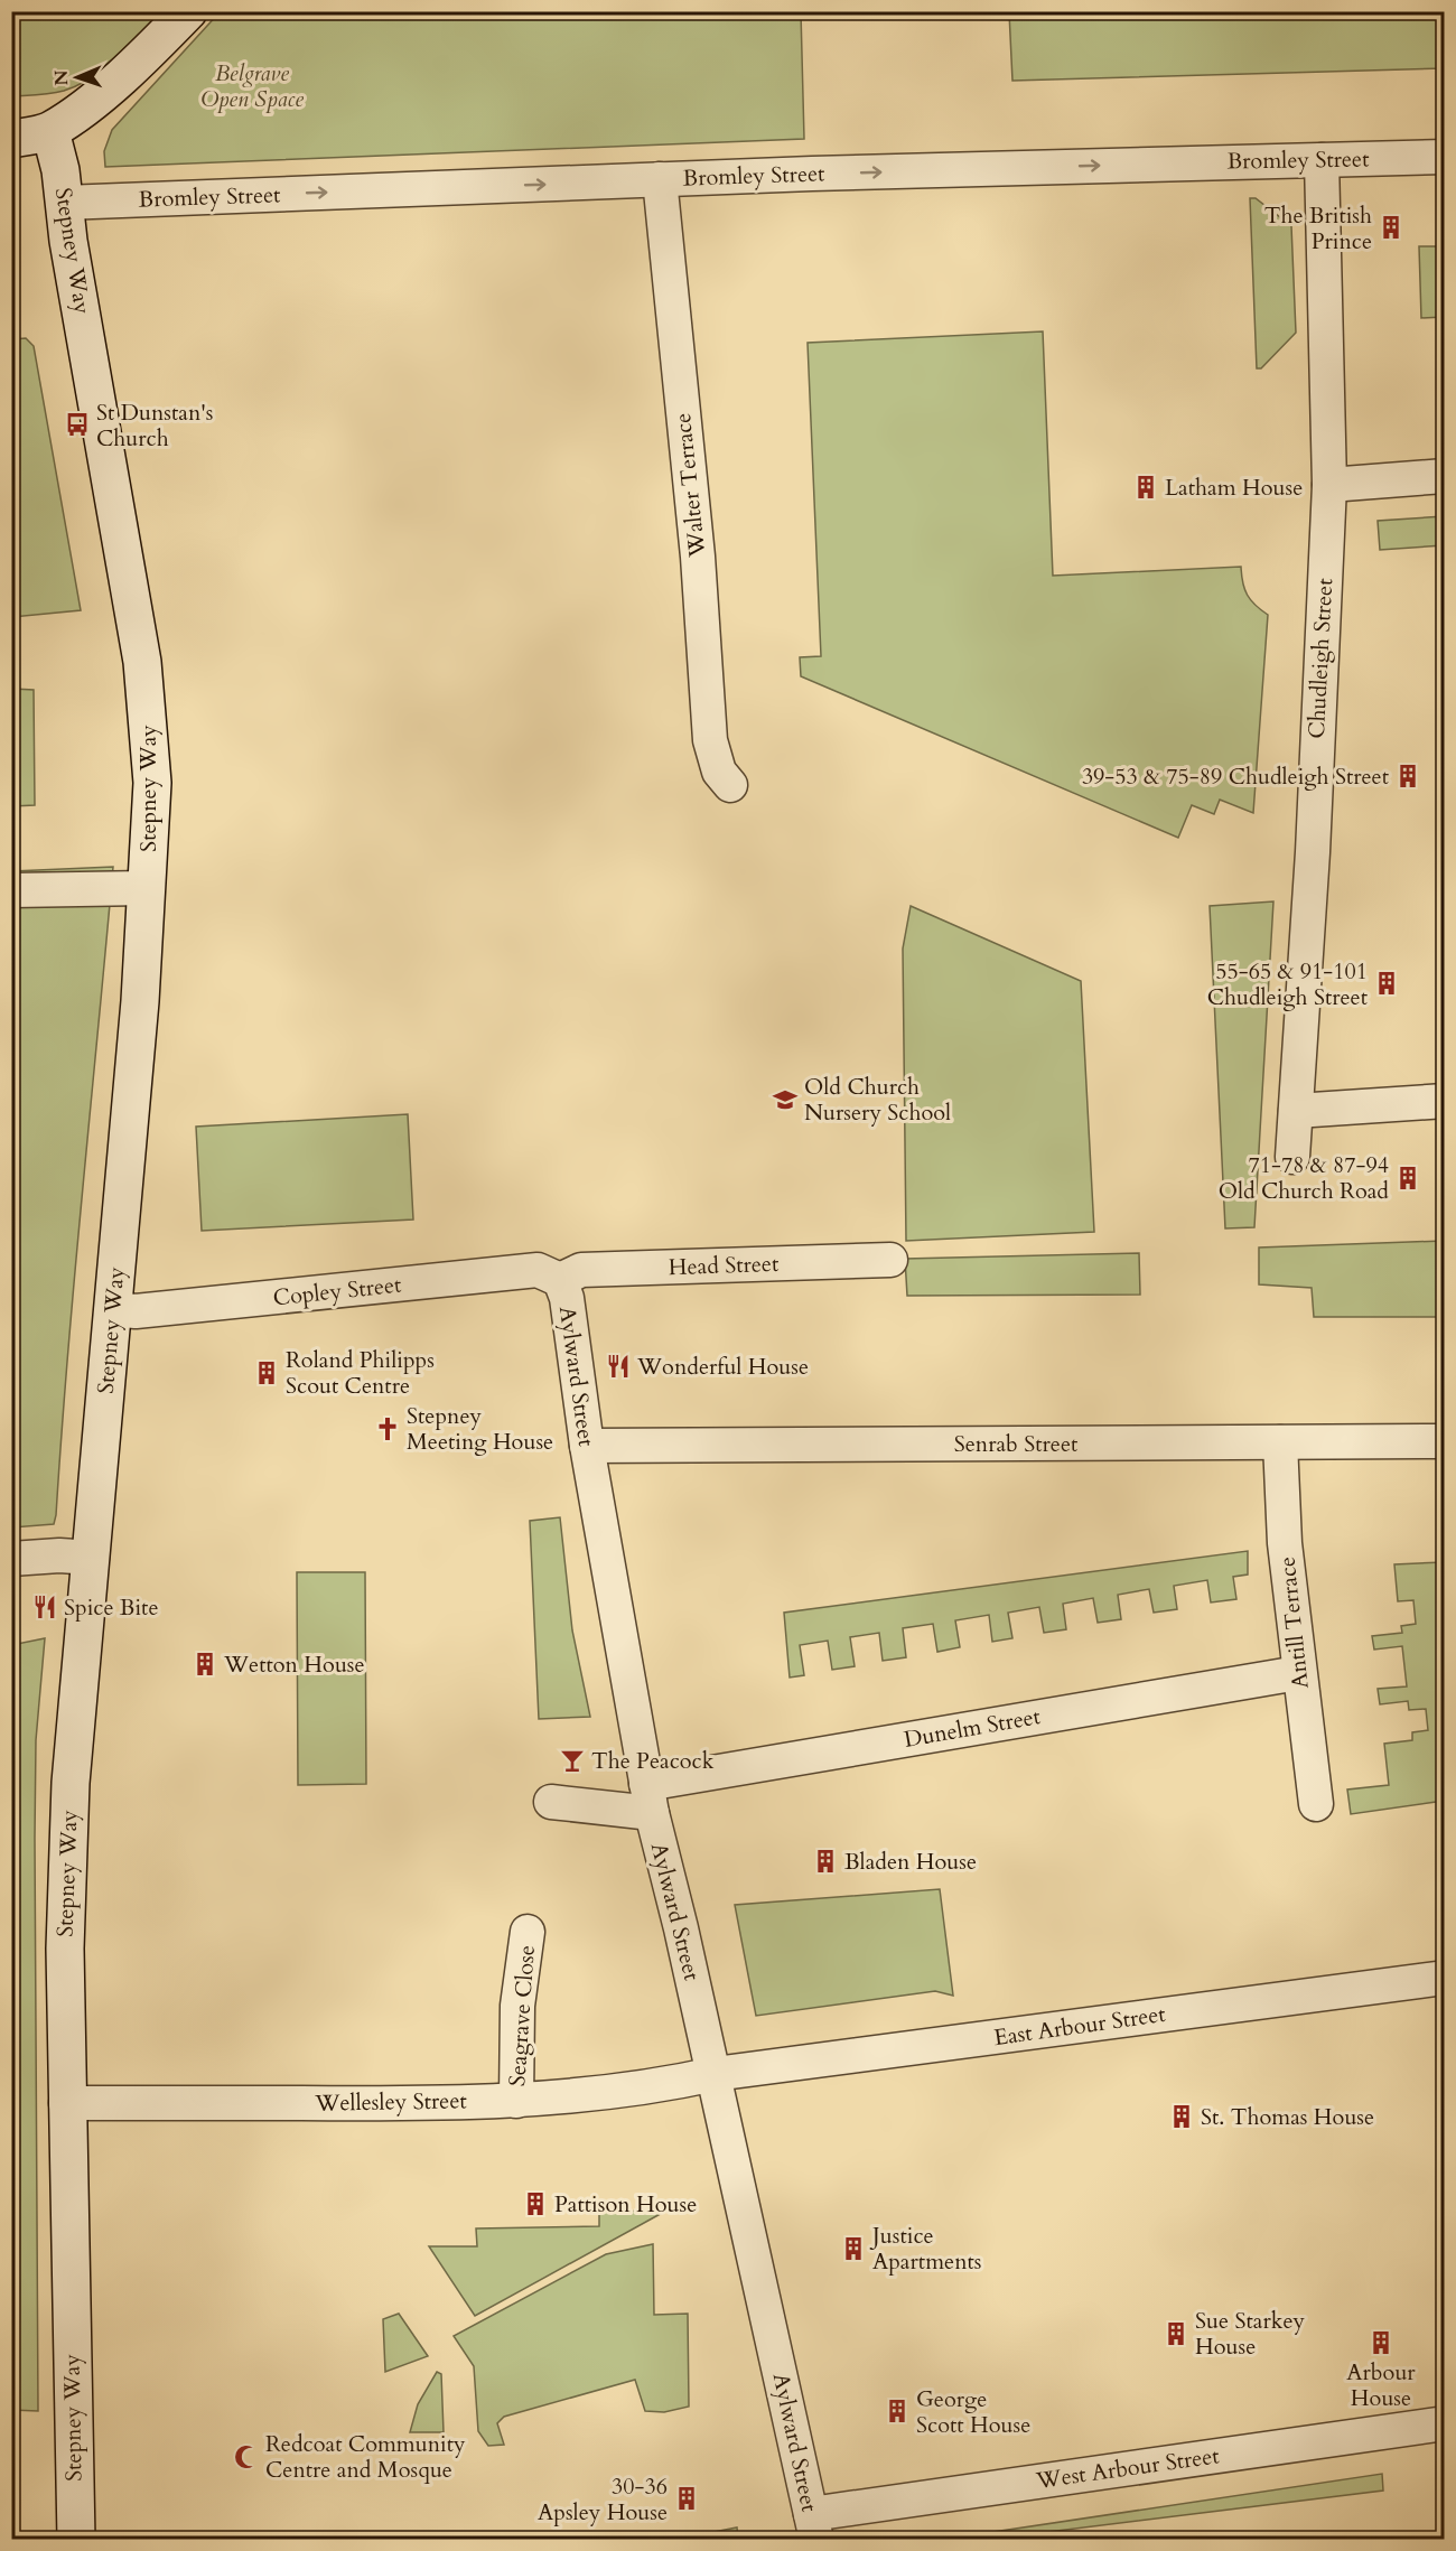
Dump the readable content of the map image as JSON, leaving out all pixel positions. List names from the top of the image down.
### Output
{
  "streets": {
    "street": [
      "Bromley Street",
      "Stepney Way",
      "Walter Terrace",
      "Chudleigh Street",
      "Head Street",
      "Copley Street",
      "Aylward Street",
      "Senrab Street",
      "Antill Terrace",
      "Dunelm Street",
      "Seagrave Close",
      "East Arbour Street",
      "Wellesley Street",
      "West Arbour Street"
    ]
  },
  "crossings": [
    ["Bromley Street", "Stepney Way"],
    ["Bromley Street", "Walter Terrace"],
    ["Bromley Street", "Chudleigh Street"],
    ["Stepney Way", "Copley Street"],
    ["Stepney Way", "Wellesley Street"],
    ["Head Street", "Copley Street"],
    ["Head Street", "Aylward Street"],
    ["Copley Street", "Aylward Street"],
    ["Aylward Street", "Senrab Street"],
    ["Aylward Street", "Dunelm Street"],
    ["Aylward Street", "East Arbour Street"],
    ["Aylward Street", "Wellesley Street"],
    ["Aylward Street", "West Arbour Street"],
    ["Senrab Street", "Antill Terrace"],
    ["Antill Terrace", "Dunelm Street"],
    ["Seagrave Close", "Wellesley Street"],
    ["East Arbour Street", "Wellesley Street"]
  ],
  "one_way": ["Bromley Street"],
  "parks": ["Belgrave Open Space"],
  "places": {
    "building": [
      "The British Prince",
      "Latham House",
      "39-53 & 75-89 Chudleigh Street",
      "55-65 & 91-101 Chudleigh Street",
      "71-78 & 87-94 Old Church Road",
      "Roland Philipps Scout Centre",
      "Wetton House",
      "Bladen House",
      "St. Thomas House",
      "Pattison House",
      "Justice Apartments",
      "Sue Starkey House",
      "Arbour House",
      "George Scott House",
      "30-36 Apsley House"
    ],
    "bus stop": ["St Dunstan's Church"],
    "school or university": ["Old Church Nursery School"],
    "restaurant": ["Wonderful House", "Spice Bite"],
    "church": ["Stepney Meeting House"],
    "bar": ["The Peacock"],
    "mosque": ["Redcoat Community Centre and Mosque"]
  },
  "north": "left"
}
